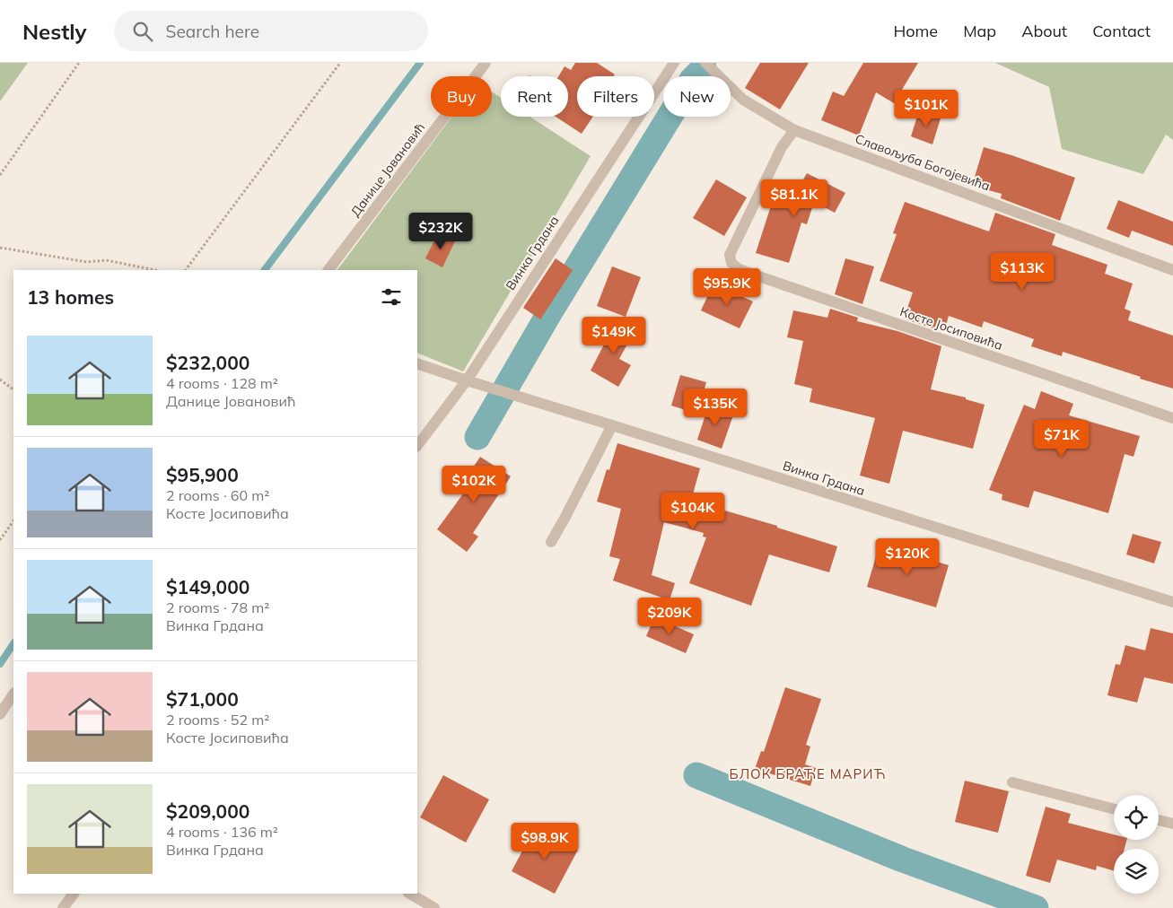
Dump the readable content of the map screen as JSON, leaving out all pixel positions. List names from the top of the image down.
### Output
{
  "streets": {
    "street": [
      "Славољуба Богојевића",
      "Данице Јовановић",
      "Винка Грдана",
      "Косте Јосиповића"
    ]
  },
  "crossings": [
    ["Славољуба Богојевића", "Косте Јосиповића"]
  ],
  "districts": ["БЛОК БРАЋЕ МАРИЋ"],
  "page": {
    "header": "Nestly",
    "search": "Search here",
    "nav": [
      "Home",
      "Map",
      "About",
      "Contact"
    ],
    "chip": [
      "Buy",
      "Rent",
      "Filters",
      "New"
    ],
    "price": [
      "$101K",
      "$81.1K",
      "$232K",
      "$113K",
      "$95.9K",
      "$149K",
      "$135K",
      "$71K",
      "$102K",
      "$104K",
      "$120K",
      "$209K",
      "$98.9K"
    ],
    "heading": "13 homes",
    "list": [
      {
        "name": "$232,000",
        "note": "4 rooms · 128 m² · Данице Јовановић"
      },
      {
        "name": "$95,900",
        "note": "2 rooms · 60 m² · Косте Јосиповића"
      },
      {
        "name": "$149,000",
        "note": "2 rooms · 78 m² · Винка Грдана"
      },
      {
        "name": "$71,000",
        "note": "2 rooms · 52 m² · Косте Јосиповића"
      },
      {
        "name": "$209,000",
        "note": "4 rooms · 136 m² · Винка Грдана"
      }
    ]
  }
}
